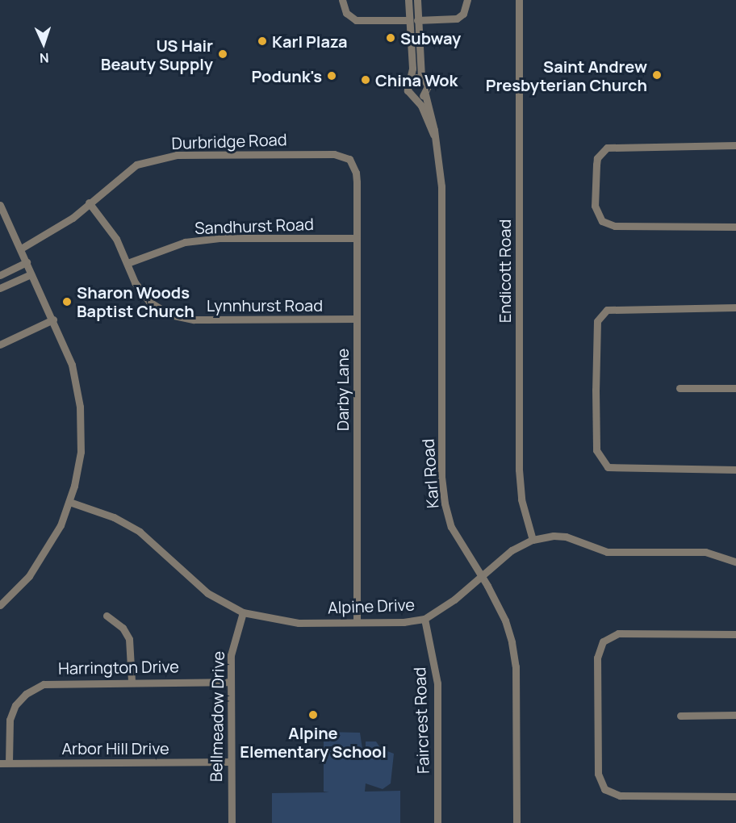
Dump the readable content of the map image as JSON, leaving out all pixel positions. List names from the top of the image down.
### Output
{
  "streets": {
    "street": [
      "Durbridge Road",
      "Sandhurst Road",
      "Endicott Road",
      "Lynnhurst Road",
      "Darby Lane",
      "Karl Road",
      "Alpine Drive",
      "Harrington Drive",
      "Bellmeadow Drive",
      "Faircrest Road",
      "Arbor Hill Drive"
    ]
  },
  "crossings": [
    ["Durbridge Road", "Lynnhurst Road"],
    ["Durbridge Road", "Darby Lane"],
    ["Sandhurst Road", "Lynnhurst Road"],
    ["Sandhurst Road", "Darby Lane"],
    ["Endicott Road", "Alpine Drive"],
    ["Lynnhurst Road", "Darby Lane"],
    ["Darby Lane", "Alpine Drive"],
    ["Karl Road", "Alpine Drive"],
    ["Alpine Drive", "Bellmeadow Drive"],
    ["Alpine Drive", "Faircrest Road"],
    ["Harrington Drive", "Bellmeadow Drive"],
    ["Harrington Drive", "Arbor Hill Drive"],
    ["Bellmeadow Drive", "Arbor Hill Drive"]
  ],
  "places": [
    "Subway",
    "Karl Plaza",
    "US Hair Beauty Supply",
    "Saint Andrew Presbyterian Church",
    "Podunk's",
    "China Wok",
    "Sharon Woods Baptist Church",
    "Alpine Elementary School"
  ],
  "north": "bottom"
}
